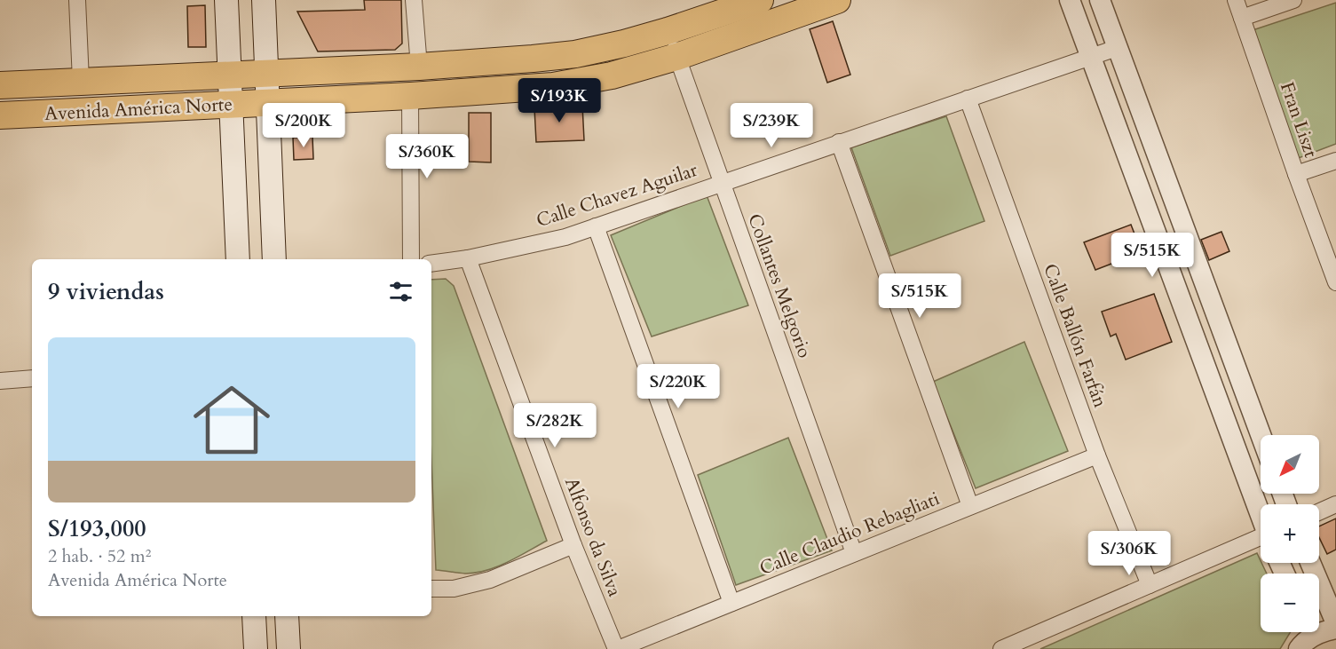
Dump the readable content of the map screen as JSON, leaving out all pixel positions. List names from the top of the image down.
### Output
{
  "streets": {
    "main road": ["Avenida América Norte"],
    "street": [
      "Fran Liszt",
      "Calle Chavez Aguilar",
      "Collantes Melgorio",
      "Calle Ballón Farfán",
      "Calle Claudio Rebagliati",
      "Alfonso da Silva"
    ]
  },
  "crossings": [
    ["Avenida América Norte", "Collantes Melgorio"],
    ["Calle Chavez Aguilar", "Collantes Melgorio"],
    ["Calle Chavez Aguilar", "Calle Ballón Farfán"],
    ["Calle Chavez Aguilar", "Alfonso da Silva"],
    ["Collantes Melgorio", "Calle Claudio Rebagliati"],
    ["Calle Ballón Farfán", "Calle Claudio Rebagliati"],
    ["Calle Claudio Rebagliati", "Alfonso da Silva"]
  ],
  "north": "bottom left",
  "page": {
    "price": [
      "S/193K",
      "S/200K",
      "S/239K",
      "S/360K",
      "S/515K",
      "S/515K",
      "S/220K",
      "S/282K",
      "S/306K"
    ],
    "heading": "9 viviendas",
    "list": [
      {
        "name": "S/193,000",
        "note": "2 hab. · 52 m² · Avenida América Norte"
      }
    ],
    "map_buttons": ["+", "−"]
  }
}
